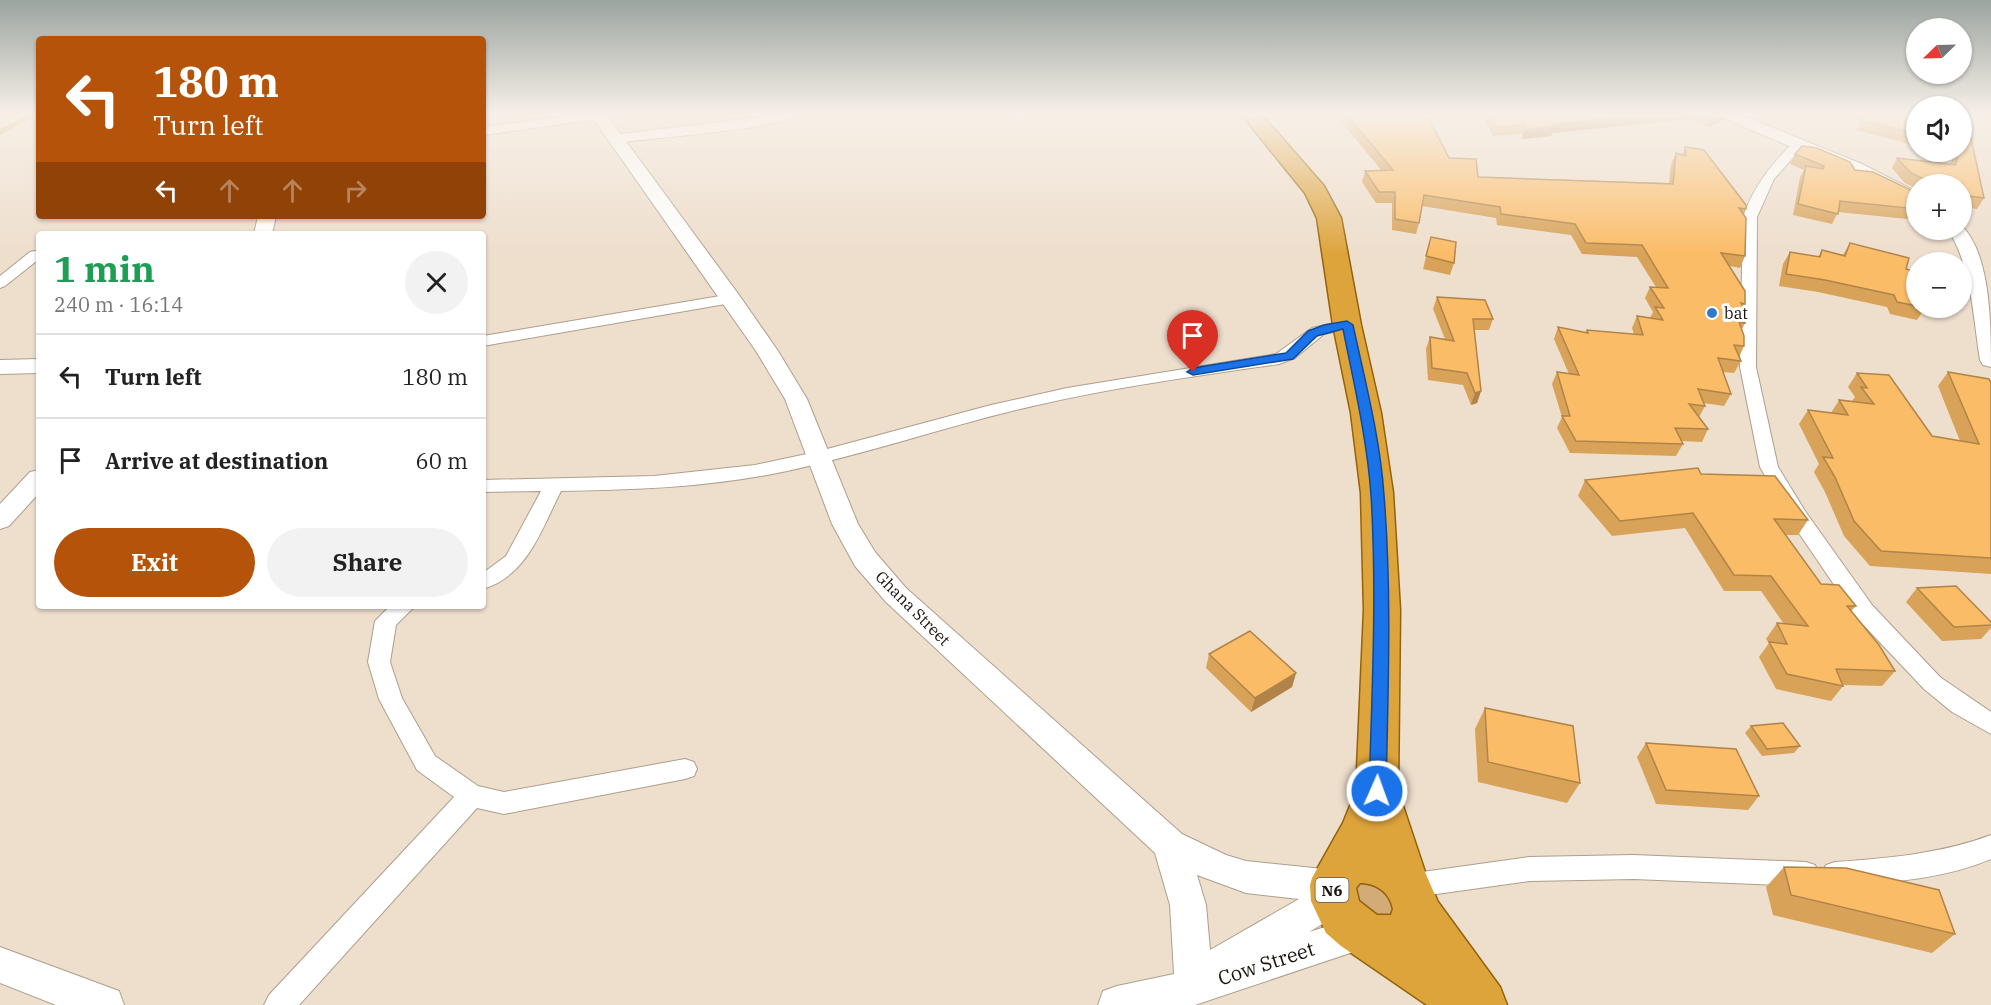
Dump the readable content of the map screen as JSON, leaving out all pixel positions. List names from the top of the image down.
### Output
{
  "streets": {
    "highway": ["N6"],
    "street": ["Ghana Street", "Cow Street"]
  },
  "crossings": [
    ["Ghana Street", "N6"],
    ["Ghana Street", "Cow Street"],
    ["N6", "Cow Street"]
  ],
  "places": ["bat"],
  "north": "bottom left",
  "page": {
    "map_buttons": ["+", "−"],
    "turn": ["180 m", "Turn left"],
    "heading": ["1 min", "240 m · 16:14"],
    "list": [
      {
        "name": "Turn left",
        "value": "180 m"
      },
      {
        "name": "Arrive at destination",
        "value": "60 m"
      }
    ],
    "buttons": ["Exit", "Share"]
  }
}
